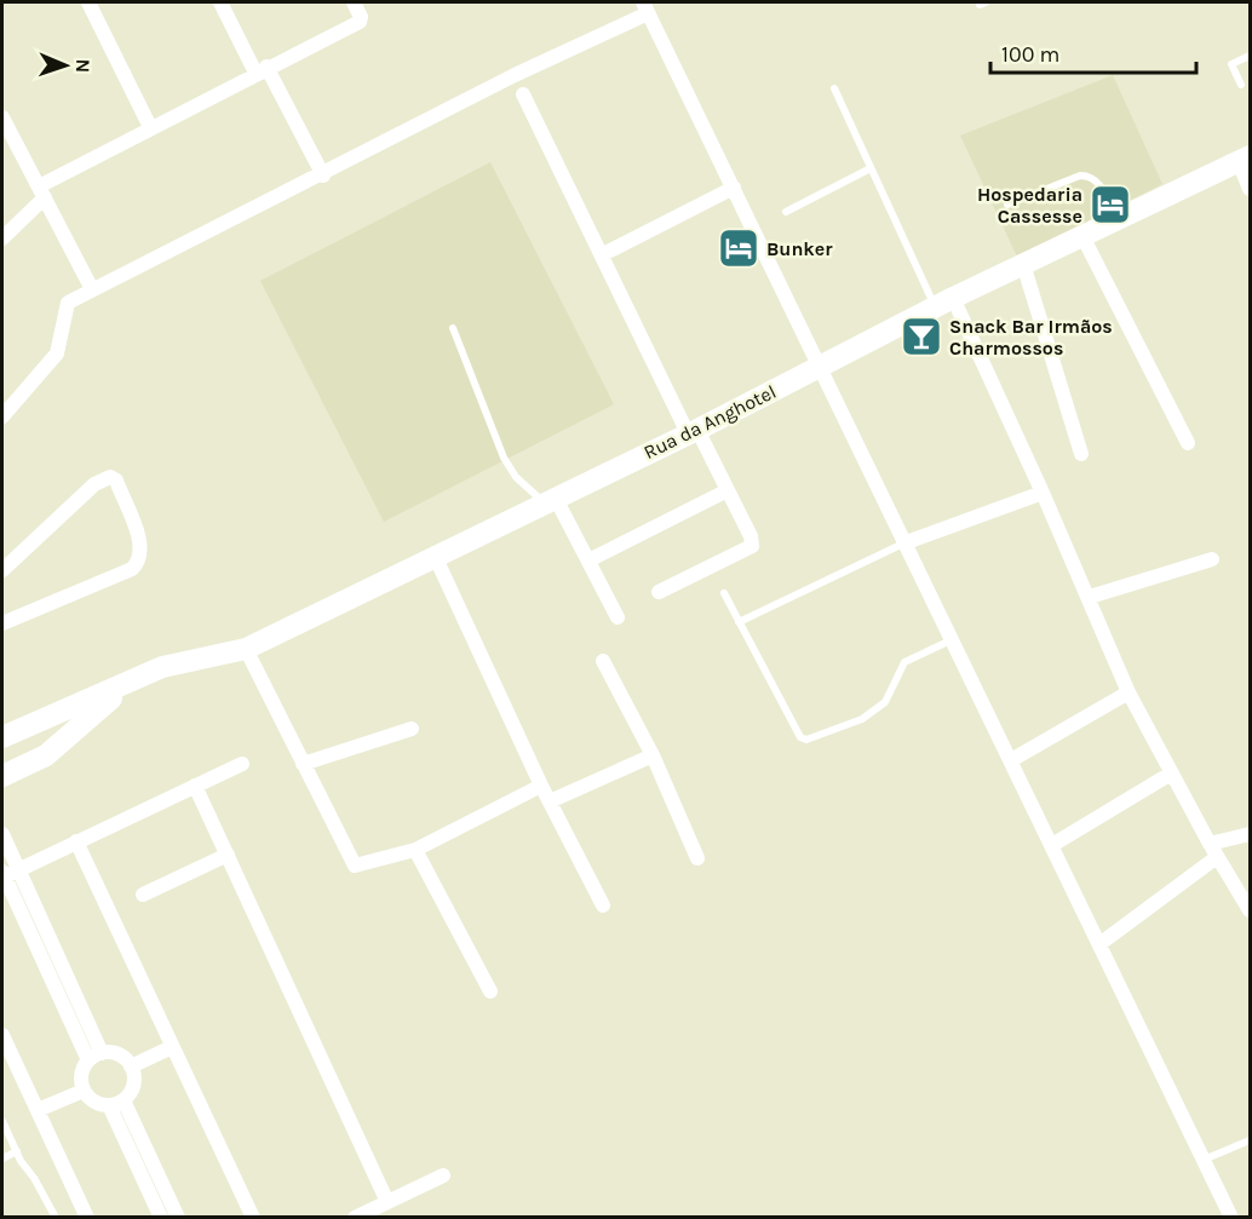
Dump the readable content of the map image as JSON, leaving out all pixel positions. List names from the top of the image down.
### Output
{
  "streets": {
    "main road": ["Rua da Anghotel"]
  },
  "places": {
    "hotel": ["Hospedaria Cassesse", "Bunker"],
    "bar": ["Snack Bar Irmãos Charmossos"]
  },
  "scale_bar": "100 m",
  "north": "right"
}
